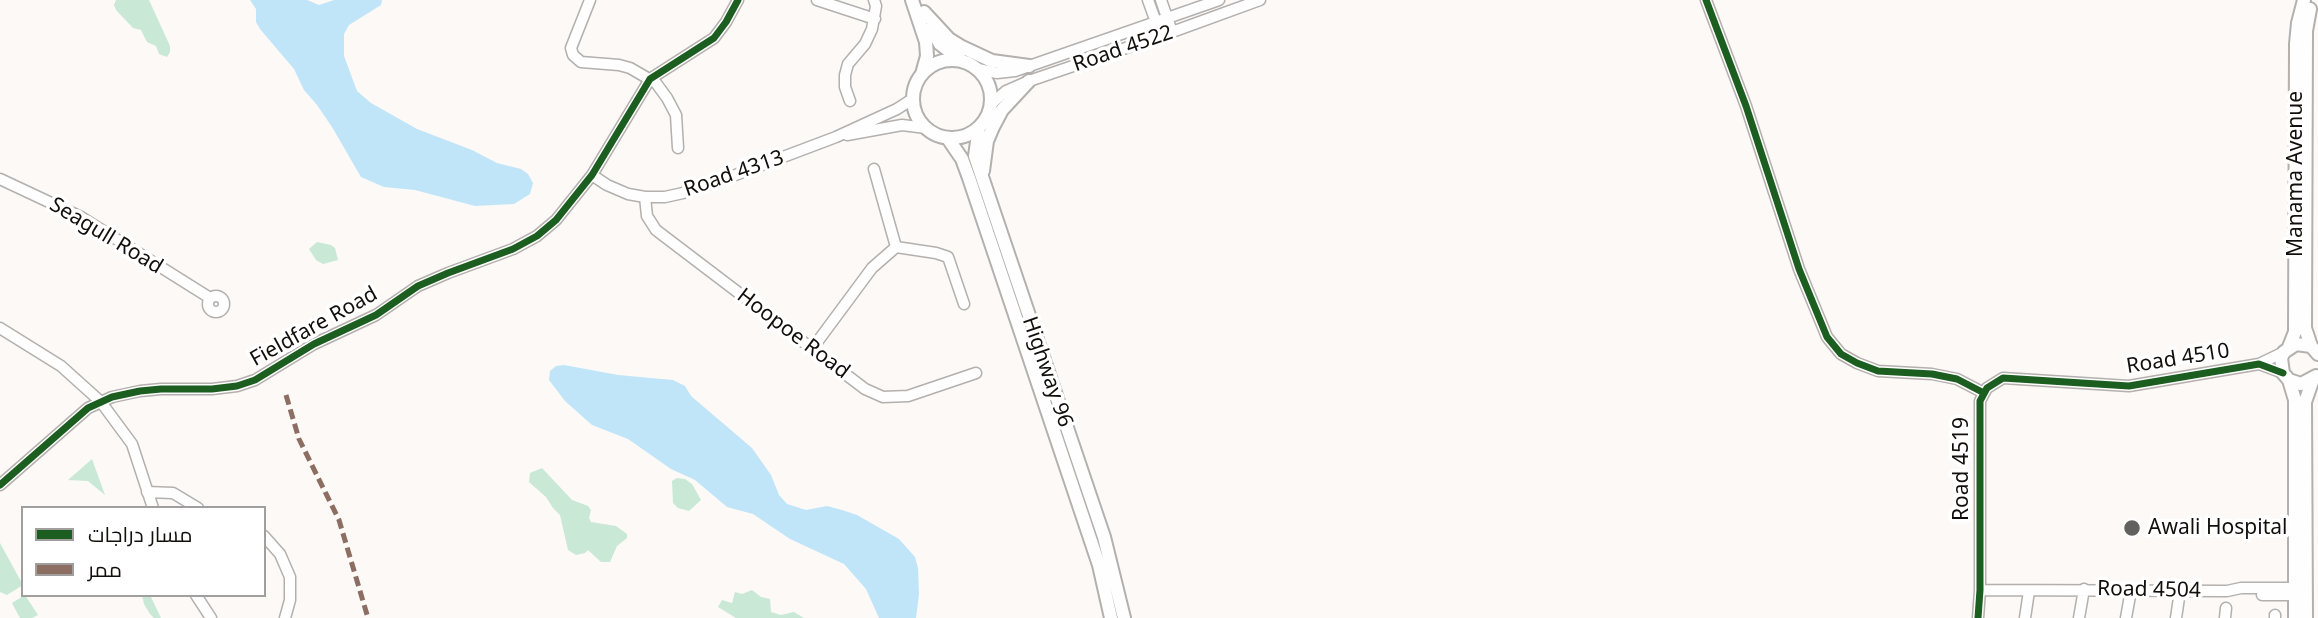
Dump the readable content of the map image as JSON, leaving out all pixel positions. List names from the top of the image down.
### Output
{
  "streets": {
    "street": [
      "Road 4522",
      "Road 4313",
      "Manama Avenue",
      "Seagull Road",
      "Fieldfare Road",
      "Hoopoe Road",
      "Road 4510",
      "Highway 96",
      "Road 4519",
      "Road 4504"
    ]
  },
  "crossings": [
    ["Road 4522", "Road 4313"],
    ["Road 4522", "Highway 96"],
    ["Road 4313", "Fieldfare Road"],
    ["Road 4313", "Hoopoe Road"],
    ["Road 4313", "Highway 96"],
    ["Manama Avenue", "Road 4510"],
    ["Road 4510", "Road 4519"],
    ["Road 4519", "Road 4504"]
  ],
  "places": ["Awali Hospital"],
  "legend": ["مسار دراجات", "ممر"]
}
